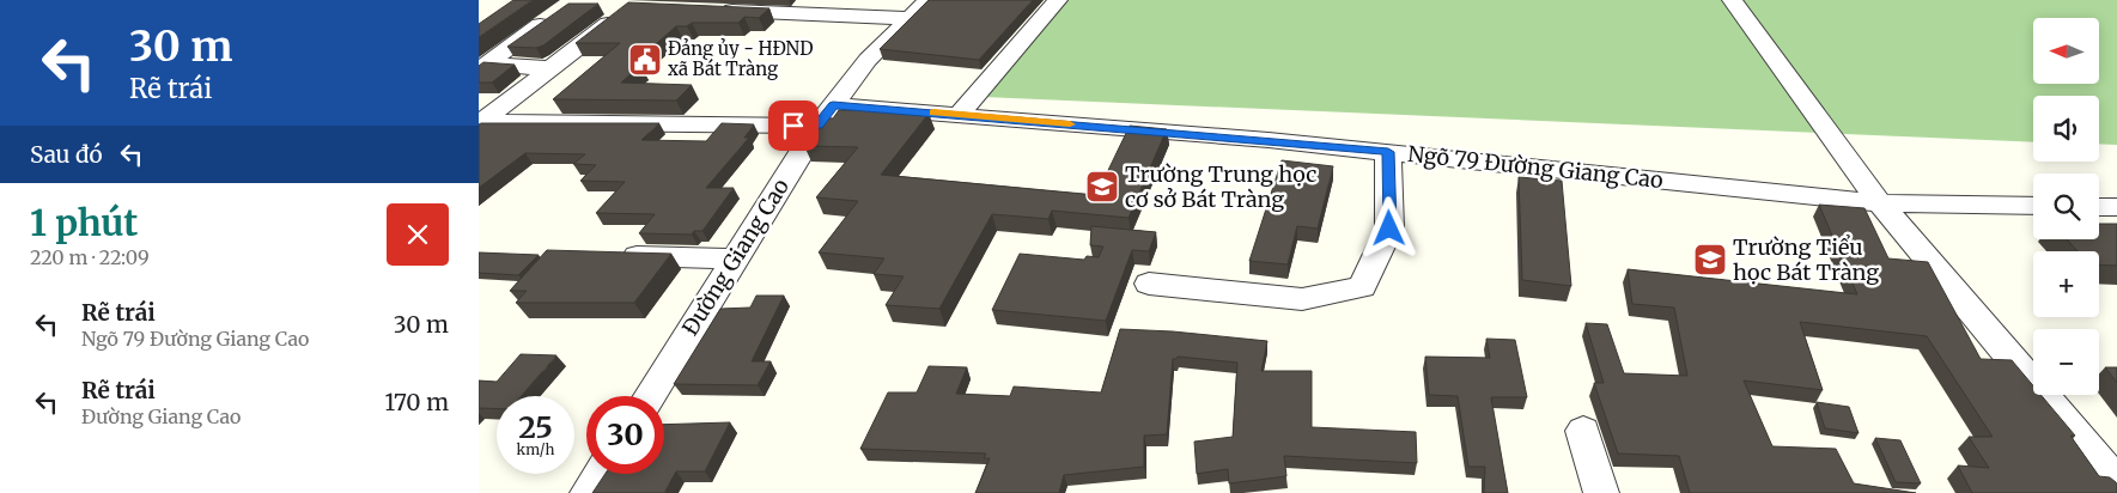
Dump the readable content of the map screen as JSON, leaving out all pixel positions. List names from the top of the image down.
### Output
{
  "streets": {
    "street": ["Ngõ 79 Đường Giang Cao", "Đường Giang Cao"]
  },
  "crossings": [
    ["Ngõ 79 Đường Giang Cao", "Đường Giang Cao"]
  ],
  "places": {
    "public building": ["Đảng ủy - HĐND xã Bát Tràng"],
    "school or university": ["Trường Trung học cơ sở Bát Tràng", "Trường Tiểu học Bát Tràng"]
  },
  "north": "left",
  "page": {
    "turn": ["30 m", "Rẽ trái"],
    "map_buttons": ["+", "−"],
    "then": "Sau đó",
    "heading": ["1 phút", "220 m · 22:09"],
    "list": [
      {
        "name": "Rẽ trái",
        "note": "Ngõ 79 Đường Giang Cao",
        "value": "30 m"
      },
      {
        "name": "Rẽ trái",
        "note": "Đường Giang Cao",
        "value": "170 m"
      }
    ],
    "speed": "25 km/h",
    "limit": "30"
  }
}
